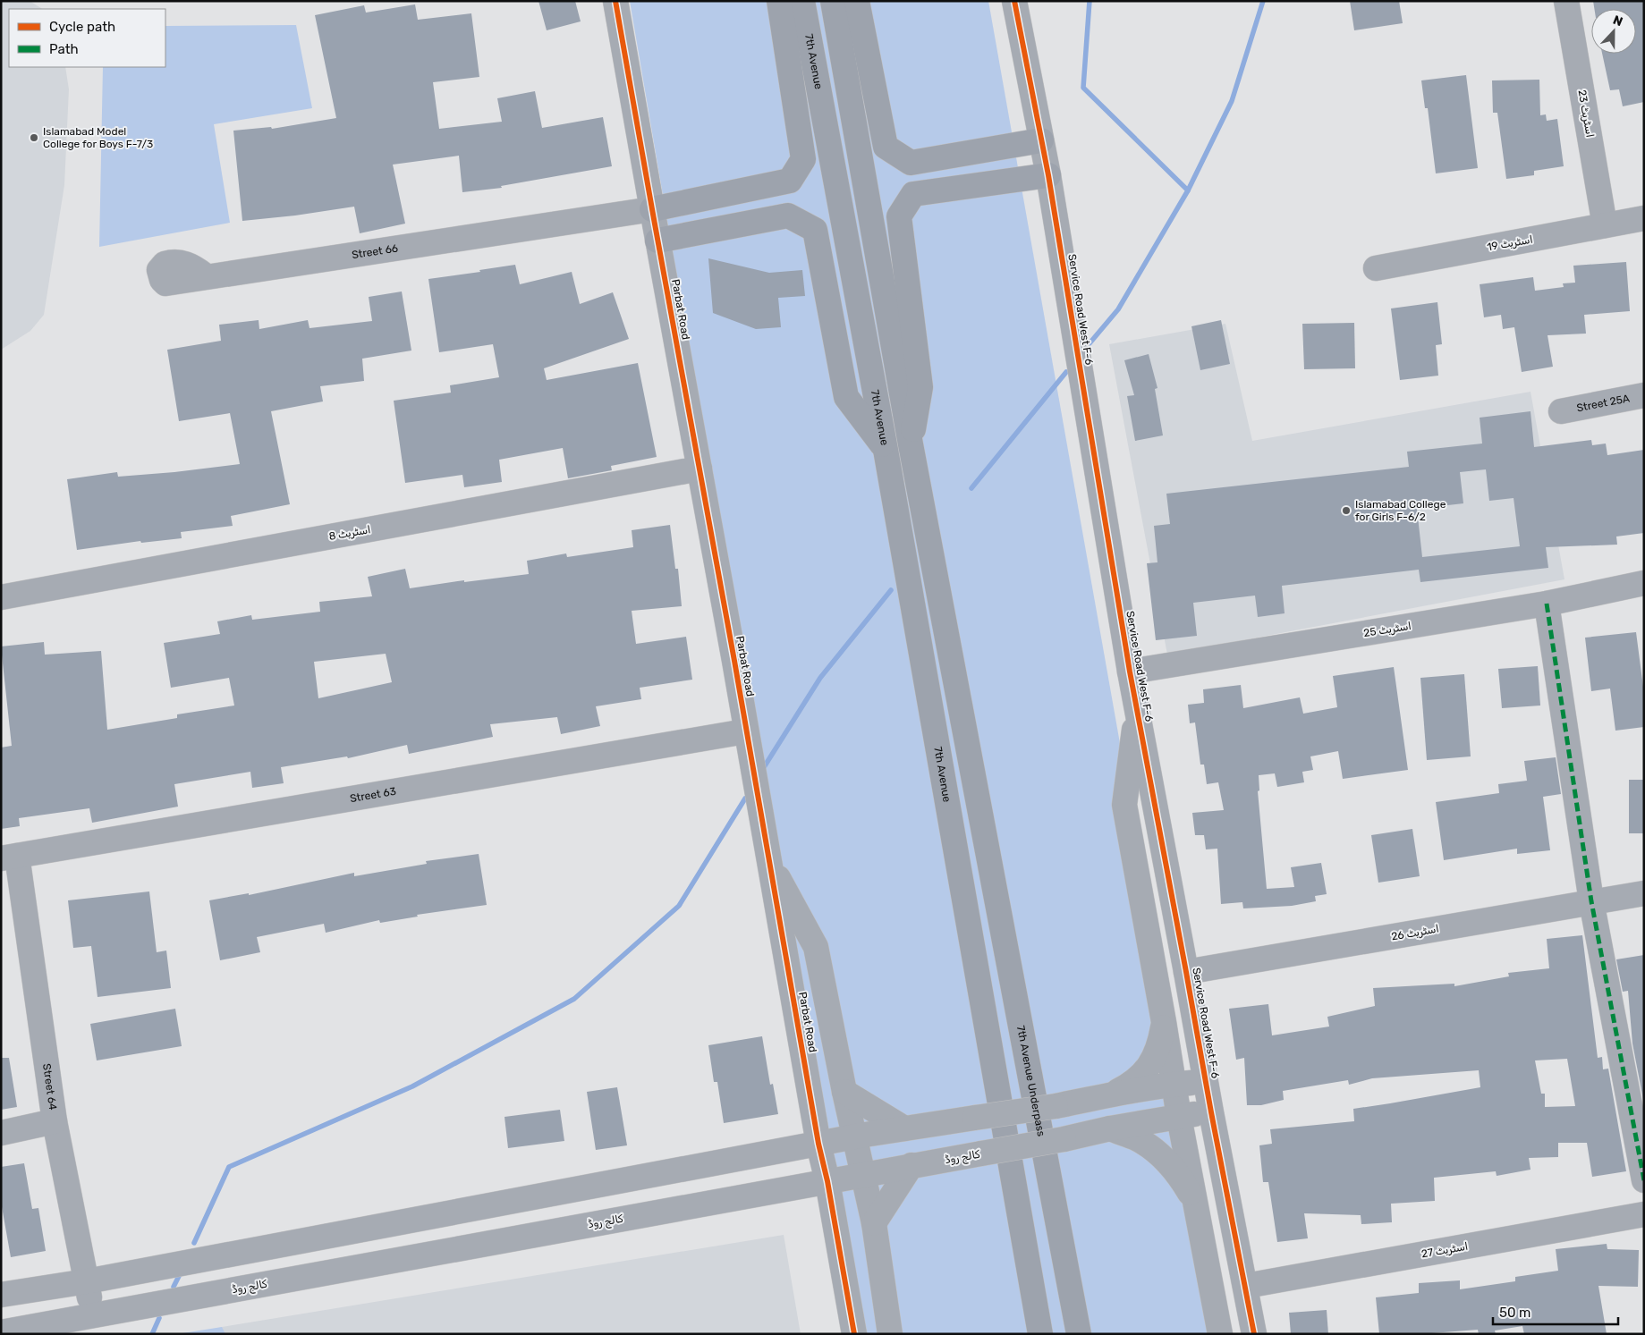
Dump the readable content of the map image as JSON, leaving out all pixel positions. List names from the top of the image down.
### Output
{
  "streets": {
    "main road": ["7th Avenue", "7th Avenue Underpass"],
    "street": [
      "اسٹریٹ 23",
      "اسٹریٹ 19",
      "Street 66",
      "Parbat Road",
      "Service Road West F-6",
      "Street 25A",
      "اسٹریٹ 8",
      "اسٹریٹ 25",
      "Street 63",
      "اسٹریٹ 26",
      "Street 64",
      "کالج روڈ",
      "اسٹریٹ 27"
    ]
  },
  "crossings": [
    ["اسٹریٹ 23", "اسٹریٹ 19"],
    ["Street 66", "Parbat Road"],
    ["Parbat Road", "اسٹریٹ 8"],
    ["Parbat Road", "Street 63"],
    ["Parbat Road", "کالج روڈ"],
    ["Service Road West F-6", "اسٹریٹ 25"],
    ["Service Road West F-6", "اسٹریٹ 26"],
    ["Service Road West F-6", "کالج روڈ"],
    ["Service Road West F-6", "اسٹریٹ 27"],
    ["Street 63", "Street 64"],
    ["Street 64", "کالج روڈ"]
  ],
  "places": ["Islamabad Model College for Boys F-7/3", "Islamabad College for Girls F-6/2"],
  "legend": ["Cycle path", "Path"],
  "scale_bar": "50 m",
  "north": "top"
}
